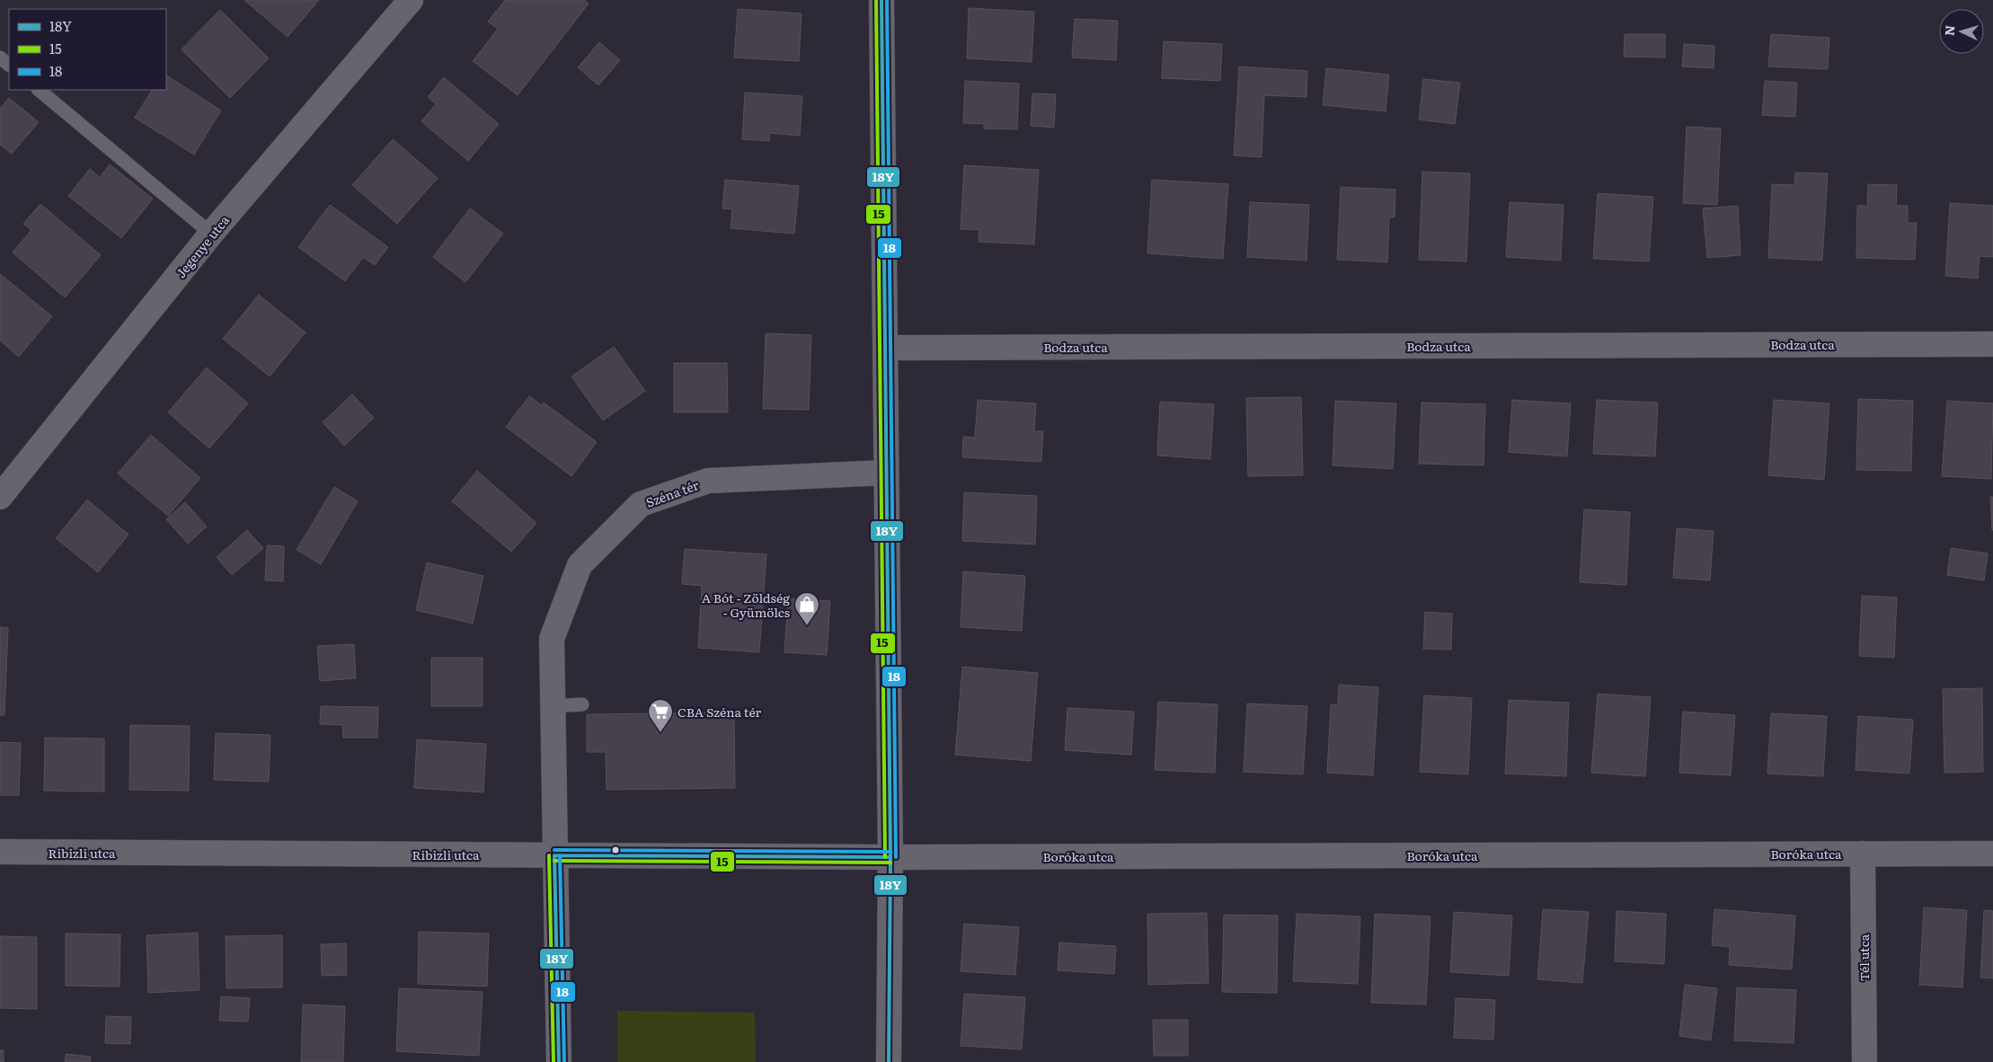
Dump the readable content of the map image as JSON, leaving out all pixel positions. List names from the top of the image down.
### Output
{
  "streets": {
    "street": [
      "Jegenye utca",
      "Bodza utca",
      "Széna tér",
      "Ribizli utca",
      "Boróka utca",
      "Tél utca"
    ]
  },
  "crossings": [
    ["Széna tér", "Ribizli utca"],
    ["Ribizli utca", "Boróka utca"],
    ["Boróka utca", "Tél utca"]
  ],
  "places": {
    "shop": ["A Bót - Zöldség - Gyümölcs"],
    "supermarket": ["CBA Széna tér"]
  },
  "lines": ["transit line 18Y", "transit line 15", "transit line 18"],
  "legend": ["18Y", "15", "18"],
  "north": "left"
}
